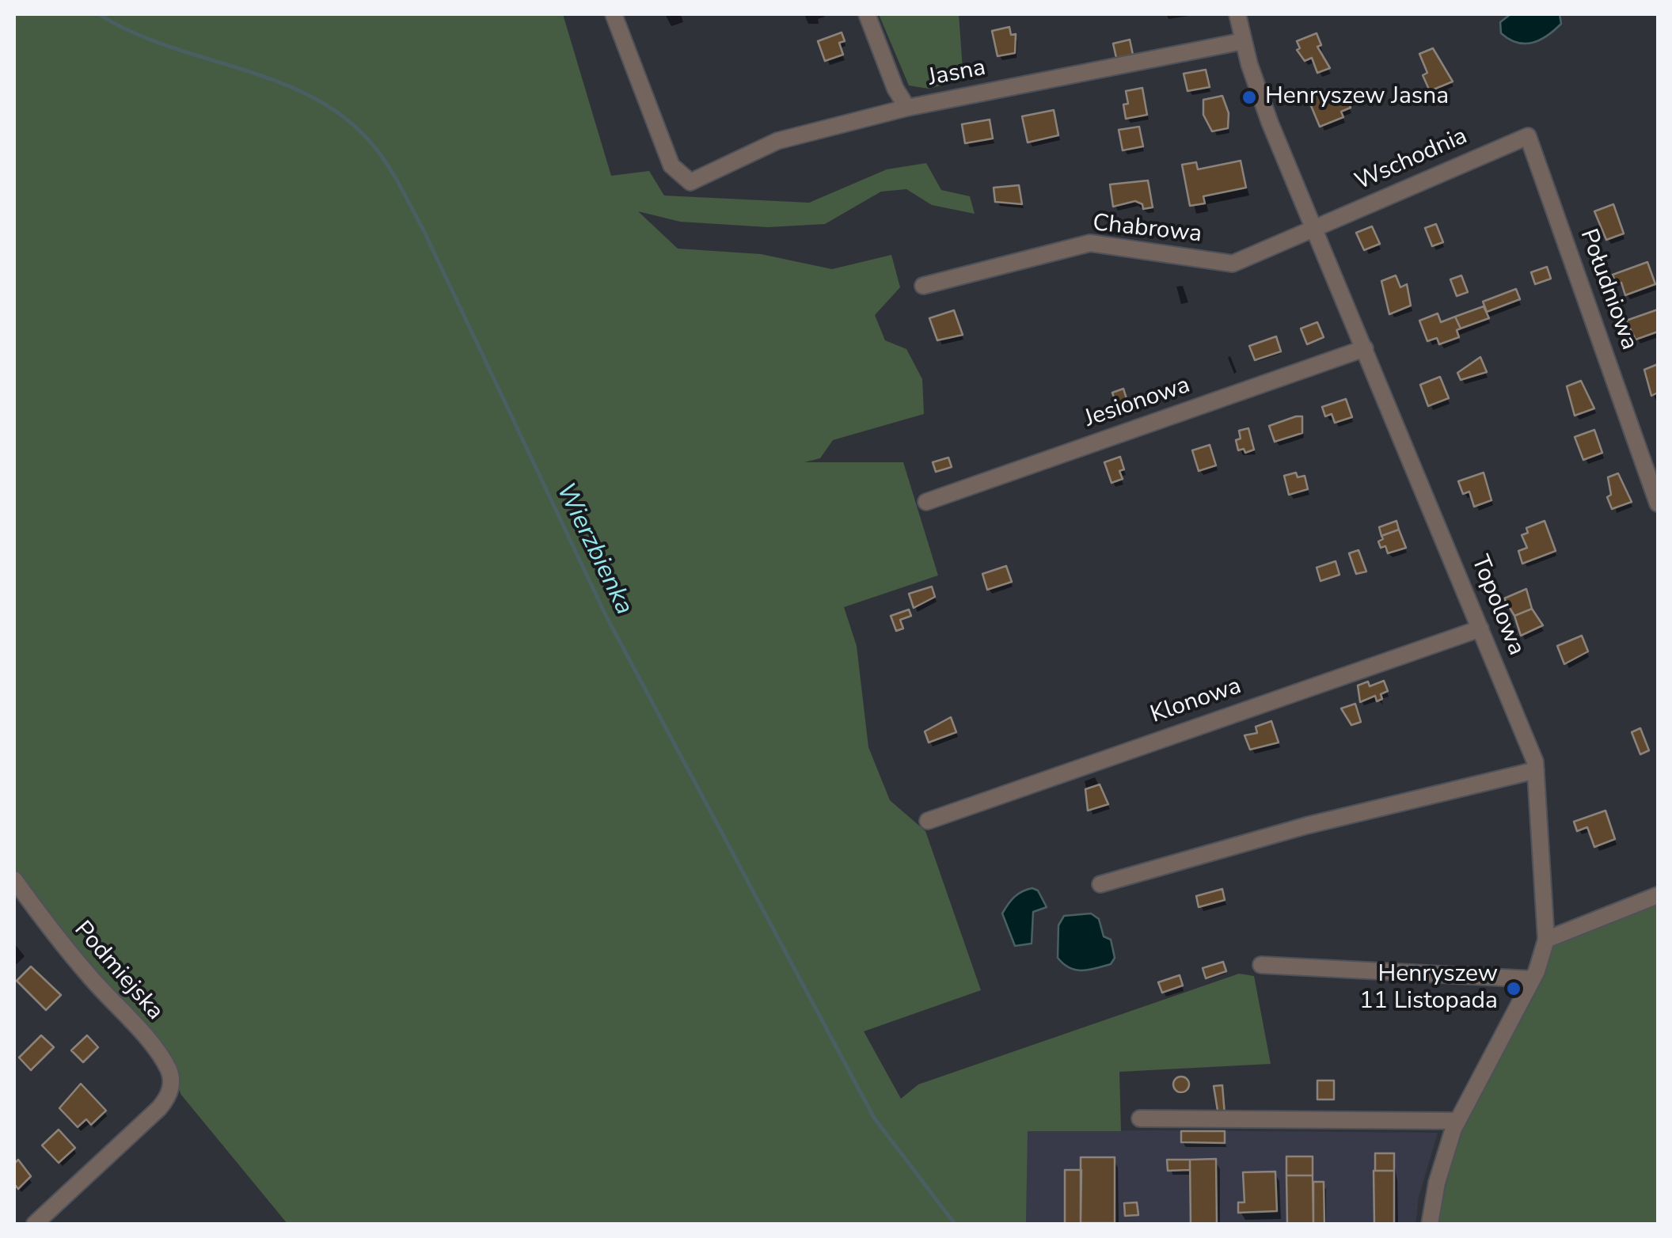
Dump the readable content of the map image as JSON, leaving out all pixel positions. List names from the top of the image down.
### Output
{
  "streets": {
    "street": [
      "Jasna",
      "Wschodnia",
      "Chabrowa",
      "Południowa",
      "Jesionowa",
      "Topolowa",
      "Klonowa",
      "Podmiejska"
    ]
  },
  "crossings": [
    ["Jasna", "Topolowa"],
    ["Wschodnia", "Chabrowa"],
    ["Wschodnia", "Południowa"],
    ["Wschodnia", "Topolowa"],
    ["Chabrowa", "Topolowa"],
    ["Jesionowa", "Topolowa"],
    ["Topolowa", "Klonowa"]
  ],
  "water": ["Wierzbienka"],
  "places": ["Henryszew Jasna", "Henryszew 11 Listopada"]
}
